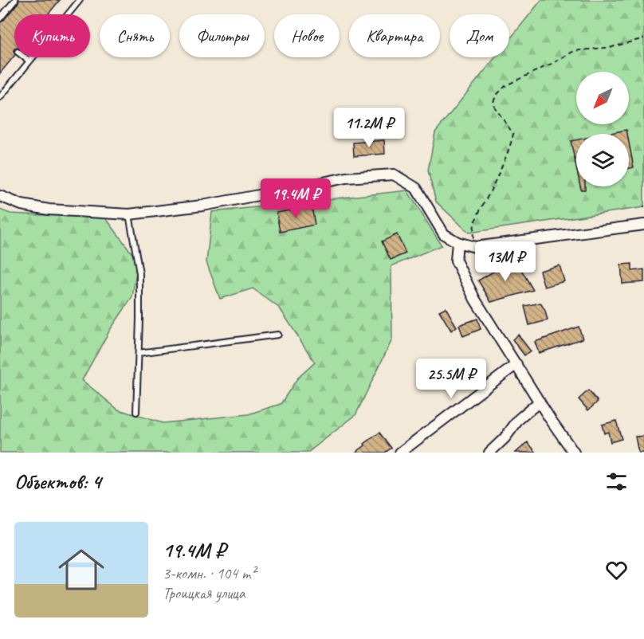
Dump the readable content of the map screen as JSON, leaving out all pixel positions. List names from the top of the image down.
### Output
{
  "north": "bottom left",
  "page": {
    "chip": [
      "Купить",
      "Снять",
      "Фильтры",
      "Новое",
      "Квартира",
      "Дом"
    ],
    "price": [
      "11.2M ₽",
      "19.4M ₽",
      "13M ₽",
      "25.5M ₽"
    ],
    "heading": "Объектов: 4",
    "list": [
      {
        "name": "19.4M ₽",
        "note": "3-комн. · 104 m² · Троицкая улица"
      }
    ]
  }
}
